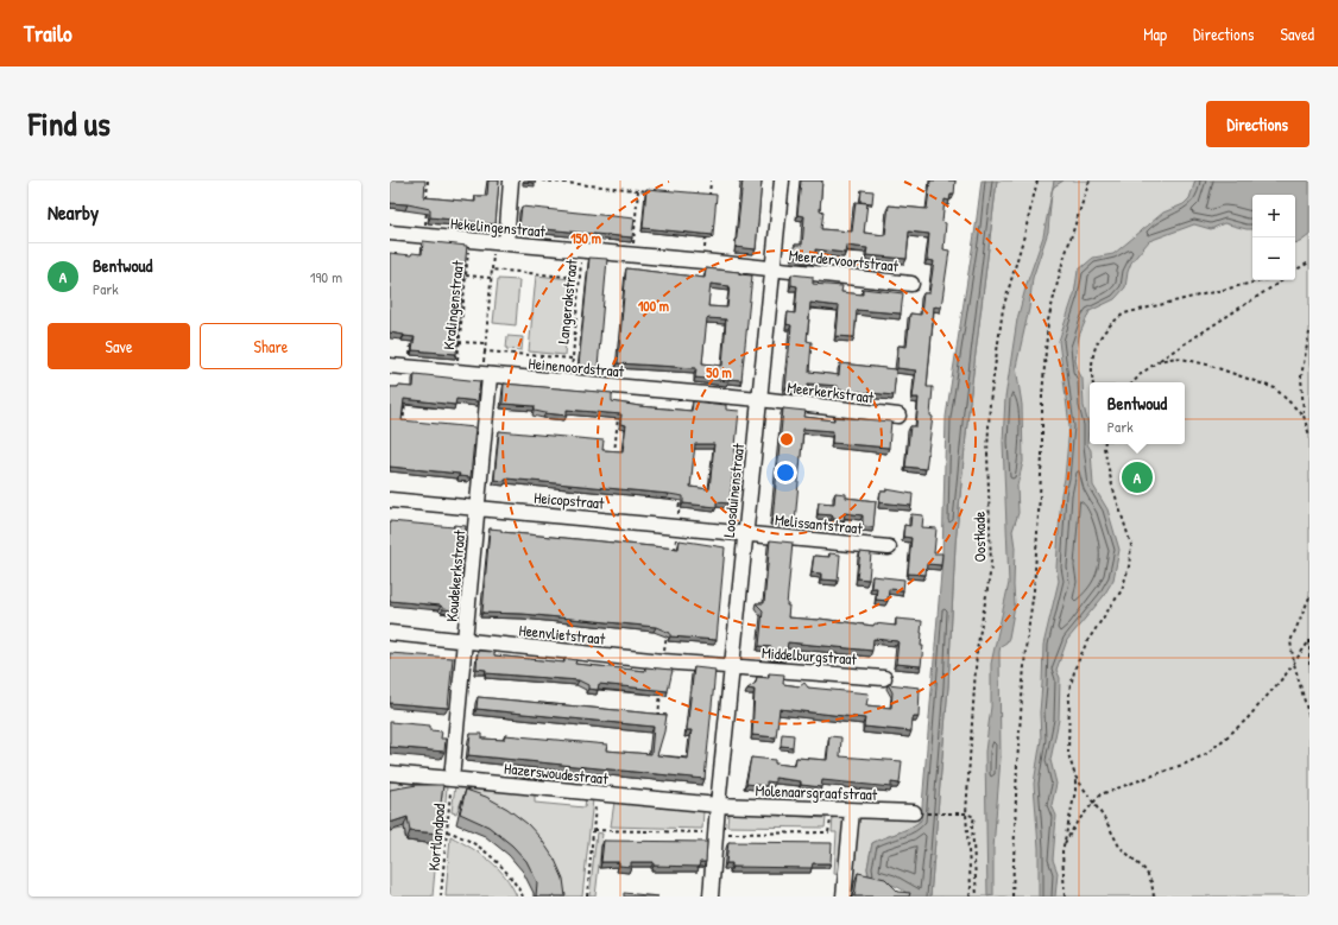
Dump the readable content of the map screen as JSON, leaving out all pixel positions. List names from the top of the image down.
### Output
{
  "streets": {
    "street": [
      "Hekelingenstraat",
      "Meerdervoortstraat",
      "Heinenoordstraat",
      "Meerkerkstraat",
      "Loosduinenstraat",
      "Heicopstraat",
      "Melissantstraat",
      "Koudekerkstraat",
      "Heenvlietstraat",
      "Middelburgstraat",
      "Hazerswoudestraat",
      "Molenaarsgraafstraat"
    ],
    "path": [
      "Langerakstraat",
      "Kralingenstraat",
      "Oostkade",
      "Kortlandpad"
    ]
  },
  "crossings": [
    ["Hekelingenstraat", "Meerdervoortstraat"],
    ["Hekelingenstraat", "Langerakstraat"],
    ["Hekelingenstraat", "Kralingenstraat"],
    ["Hekelingenstraat", "Loosduinenstraat"],
    ["Meerdervoortstraat", "Loosduinenstraat"],
    ["Langerakstraat", "Heinenoordstraat"],
    ["Kralingenstraat", "Heinenoordstraat"],
    ["Heinenoordstraat", "Meerkerkstraat"],
    ["Heinenoordstraat", "Loosduinenstraat"],
    ["Heinenoordstraat", "Koudekerkstraat"],
    ["Meerkerkstraat", "Loosduinenstraat"],
    ["Loosduinenstraat", "Heicopstraat"],
    ["Loosduinenstraat", "Melissantstraat"],
    ["Loosduinenstraat", "Heenvlietstraat"],
    ["Loosduinenstraat", "Middelburgstraat"],
    ["Loosduinenstraat", "Hazerswoudestraat"],
    ["Loosduinenstraat", "Molenaarsgraafstraat"],
    ["Heicopstraat", "Melissantstraat"],
    ["Heicopstraat", "Koudekerkstraat"],
    ["Koudekerkstraat", "Heenvlietstraat"],
    ["Koudekerkstraat", "Hazerswoudestraat"],
    ["Koudekerkstraat", "Kortlandpad"],
    ["Heenvlietstraat", "Middelburgstraat"],
    ["Hazerswoudestraat", "Molenaarsgraafstraat"],
    ["Hazerswoudestraat", "Kortlandpad"]
  ],
  "page": {
    "header": "Trailo",
    "nav": ["Map", "Directions", "Saved"],
    "title": "Find us",
    "buttons": [
      "Directions",
      ["Save", "Share"]
    ],
    "heading": "Nearby",
    "map_buttons": ["+", "−"],
    "list": [
      {
        "mark": "A",
        "name": "Bentwoud",
        "note": "Park",
        "value": "190 m"
      }
    ],
    "popup": ["Bentwoud", "Park"],
    "pins": "A"
  },
  "rings": ["150 m", "100 m", "50 m"]
}
